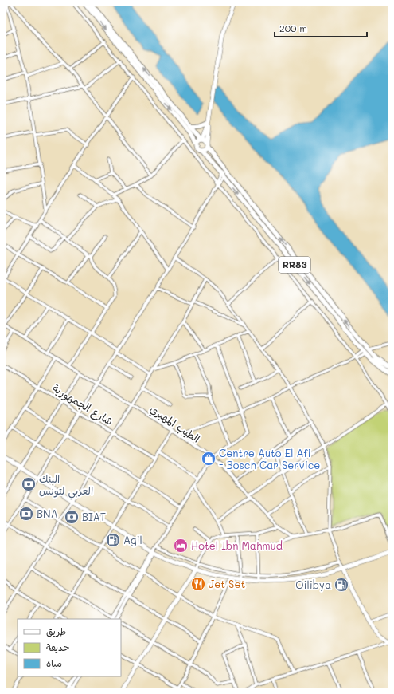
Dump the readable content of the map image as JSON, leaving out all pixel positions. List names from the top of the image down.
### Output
{
  "streets": {
    "main road": ["RR83"],
    "street": ["شارع الجمهورية", "الطيب المهيري"]
  },
  "places": {
    "shop": ["Centre Auto El Afi - Bosch Car Service"],
    "bank": ["البنك العربي لتونس", "BNA", "BIAT"],
    "fuel station": ["Agil", "Oilibya"],
    "hotel": ["Hotel Ibn Mahmud"],
    "restaurant": ["Jet Set"]
  },
  "legend": ["طريق", "حديقة", "مياه"],
  "scale_bar": "200 m"
}
